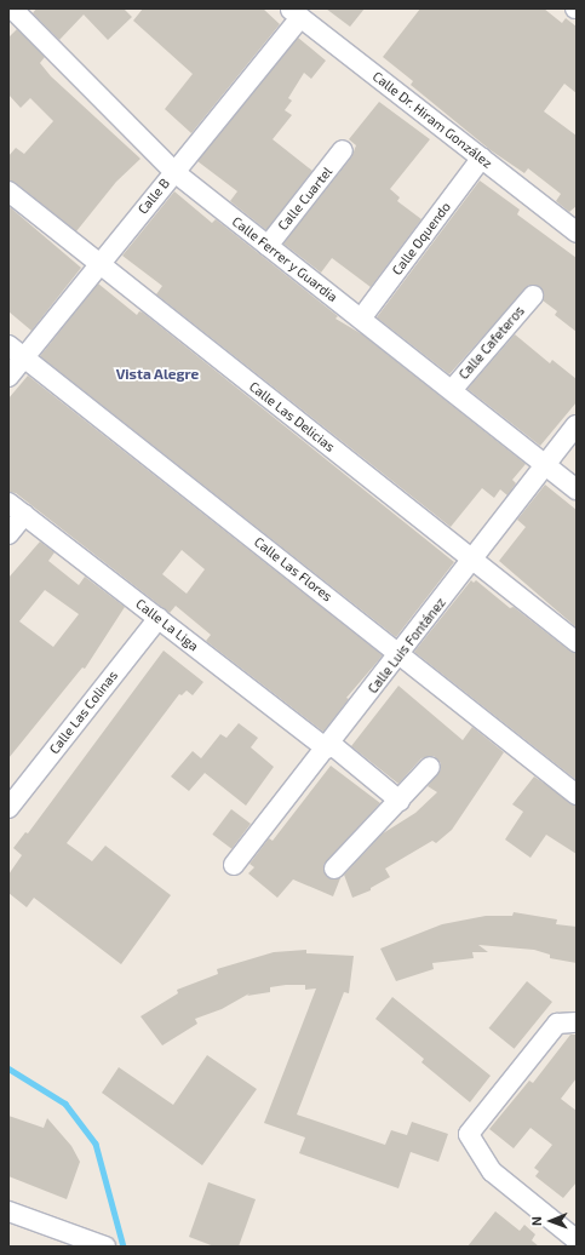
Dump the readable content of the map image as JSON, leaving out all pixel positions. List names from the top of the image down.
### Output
{
  "streets": {
    "street": [
      "Calle Dr. Hiram González",
      "Calle B",
      "Calle Cuartel",
      "Calle Oquendo",
      "Calle Ferrer y Guardia",
      "Calle Cafeteros",
      "Calle Las Delicias",
      "Calle Las Flores",
      "Calle La Liga",
      "Calle Luis Fontánez",
      "Calle Las Colinas"
    ]
  },
  "crossings": [
    ["Calle Dr. Hiram González", "Calle B"],
    ["Calle Dr. Hiram González", "Calle Oquendo"],
    ["Calle B", "Calle Ferrer y Guardia"],
    ["Calle B", "Calle Las Delicias"],
    ["Calle B", "Calle Las Flores"],
    ["Calle Cuartel", "Calle Ferrer y Guardia"],
    ["Calle Oquendo", "Calle Ferrer y Guardia"],
    ["Calle Ferrer y Guardia", "Calle Cafeteros"],
    ["Calle Ferrer y Guardia", "Calle Luis Fontánez"],
    ["Calle Las Delicias", "Calle Luis Fontánez"],
    ["Calle Las Flores", "Calle Luis Fontánez"],
    ["Calle La Liga", "Calle Luis Fontánez"],
    ["Calle La Liga", "Calle Las Colinas"]
  ],
  "districts": ["Vista Alegre"],
  "north": "left"
}
